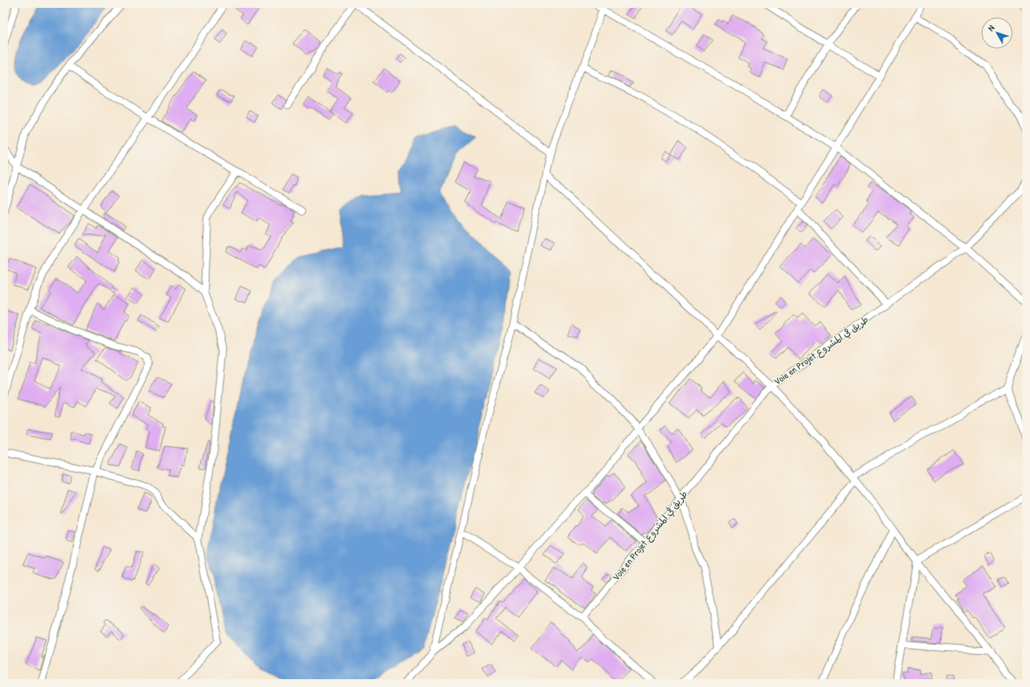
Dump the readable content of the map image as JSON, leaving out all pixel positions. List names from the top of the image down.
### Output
{
  "streets": {
    "street": ["Voie en Projet طريق في المشروع"]
  },
  "north": "top left"
}
